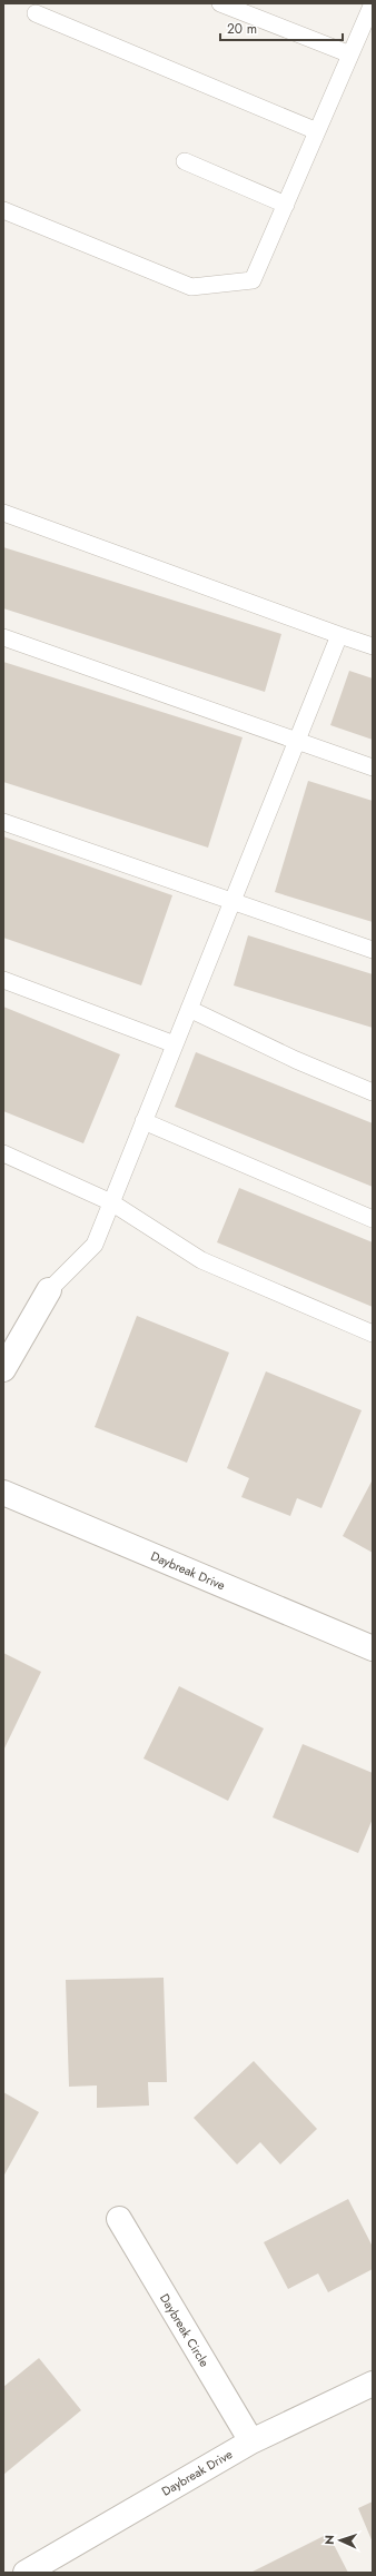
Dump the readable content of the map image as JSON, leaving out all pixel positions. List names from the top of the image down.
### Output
{
  "streets": {
    "street": ["Daybreak Drive", "Daybreak Circle"]
  },
  "crossings": [
    ["Daybreak Drive", "Daybreak Circle"]
  ],
  "scale_bar": "20 m",
  "north": "left"
}
